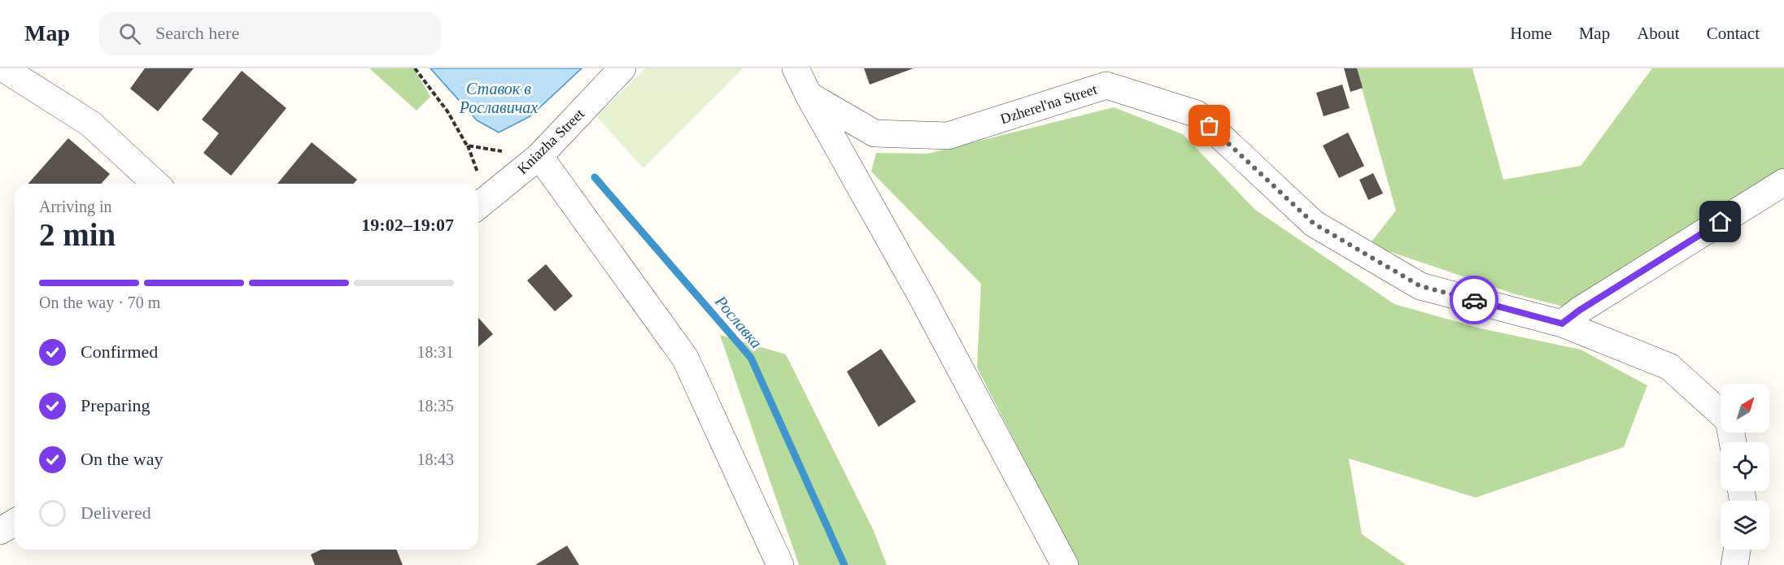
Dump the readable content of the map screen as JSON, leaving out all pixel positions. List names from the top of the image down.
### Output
{
  "streets": {
    "street": ["Dzherel'na Street", "Kniazha Street"]
  },
  "water": ["Ставок в Рославичах", "Рославка"],
  "north": "top right",
  "page": {
    "header": "Map",
    "search": "Search here",
    "nav": [
      "Home",
      "Map",
      "About",
      "Contact"
    ],
    "heading": ["2 min", "Arriving in", "19:02–19:07"],
    "bar": "On the way · 70 m",
    "list": [
      ["Confirmed", "18:31"],
      ["Preparing", "18:35"],
      ["On the way", "18:43"],
      "Delivered"
    ]
  }
}
